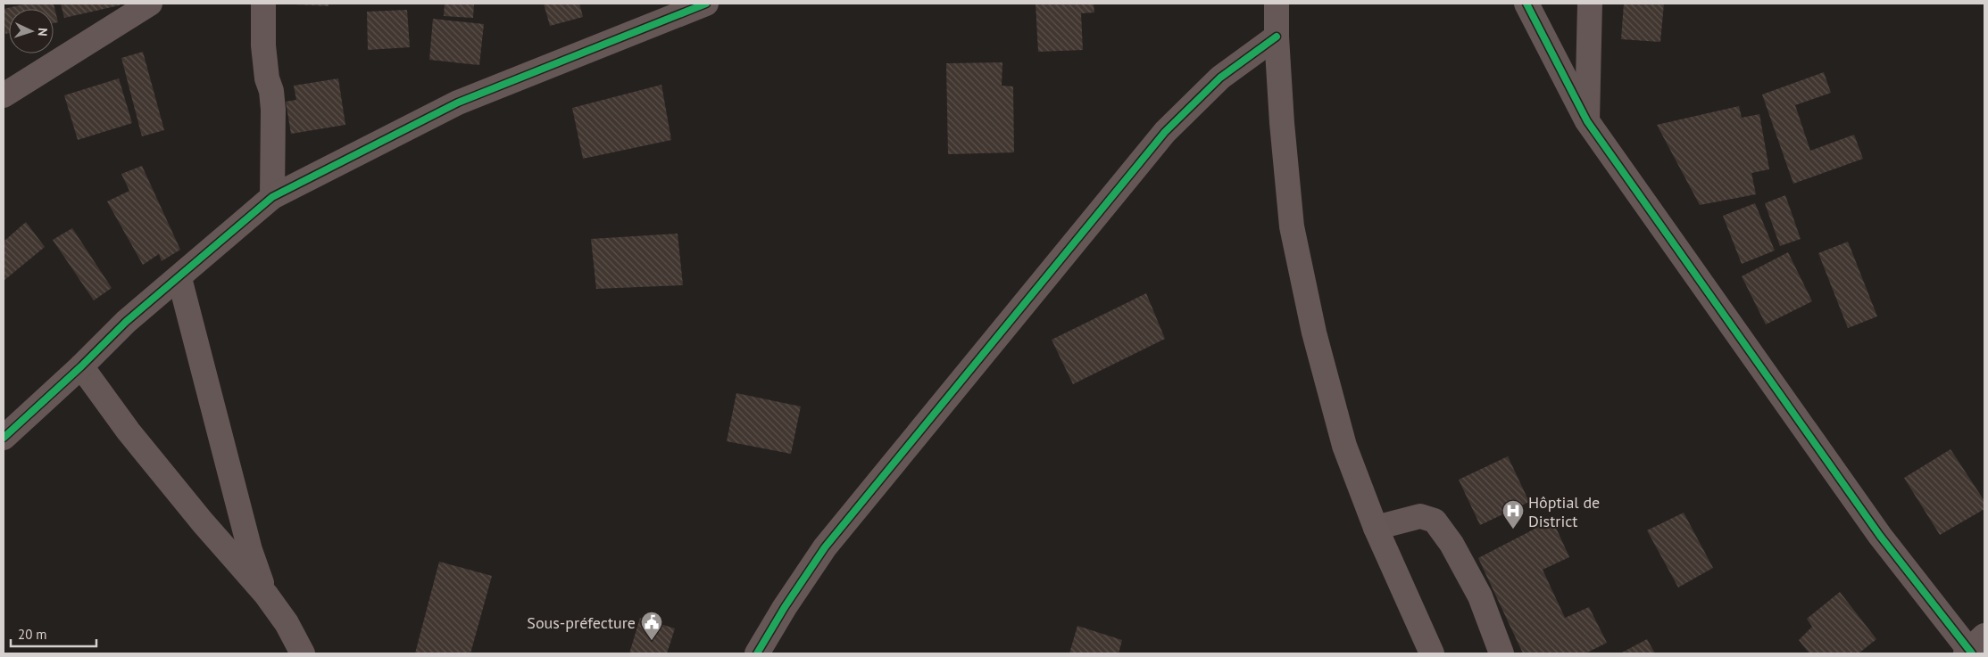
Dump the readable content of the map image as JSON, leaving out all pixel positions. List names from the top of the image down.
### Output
{
  "places": {
    "hospital": ["Hôptial de District"],
    "public building": ["Sous-préfecture"]
  },
  "scale_bar": "20 m",
  "north": "right"
}
